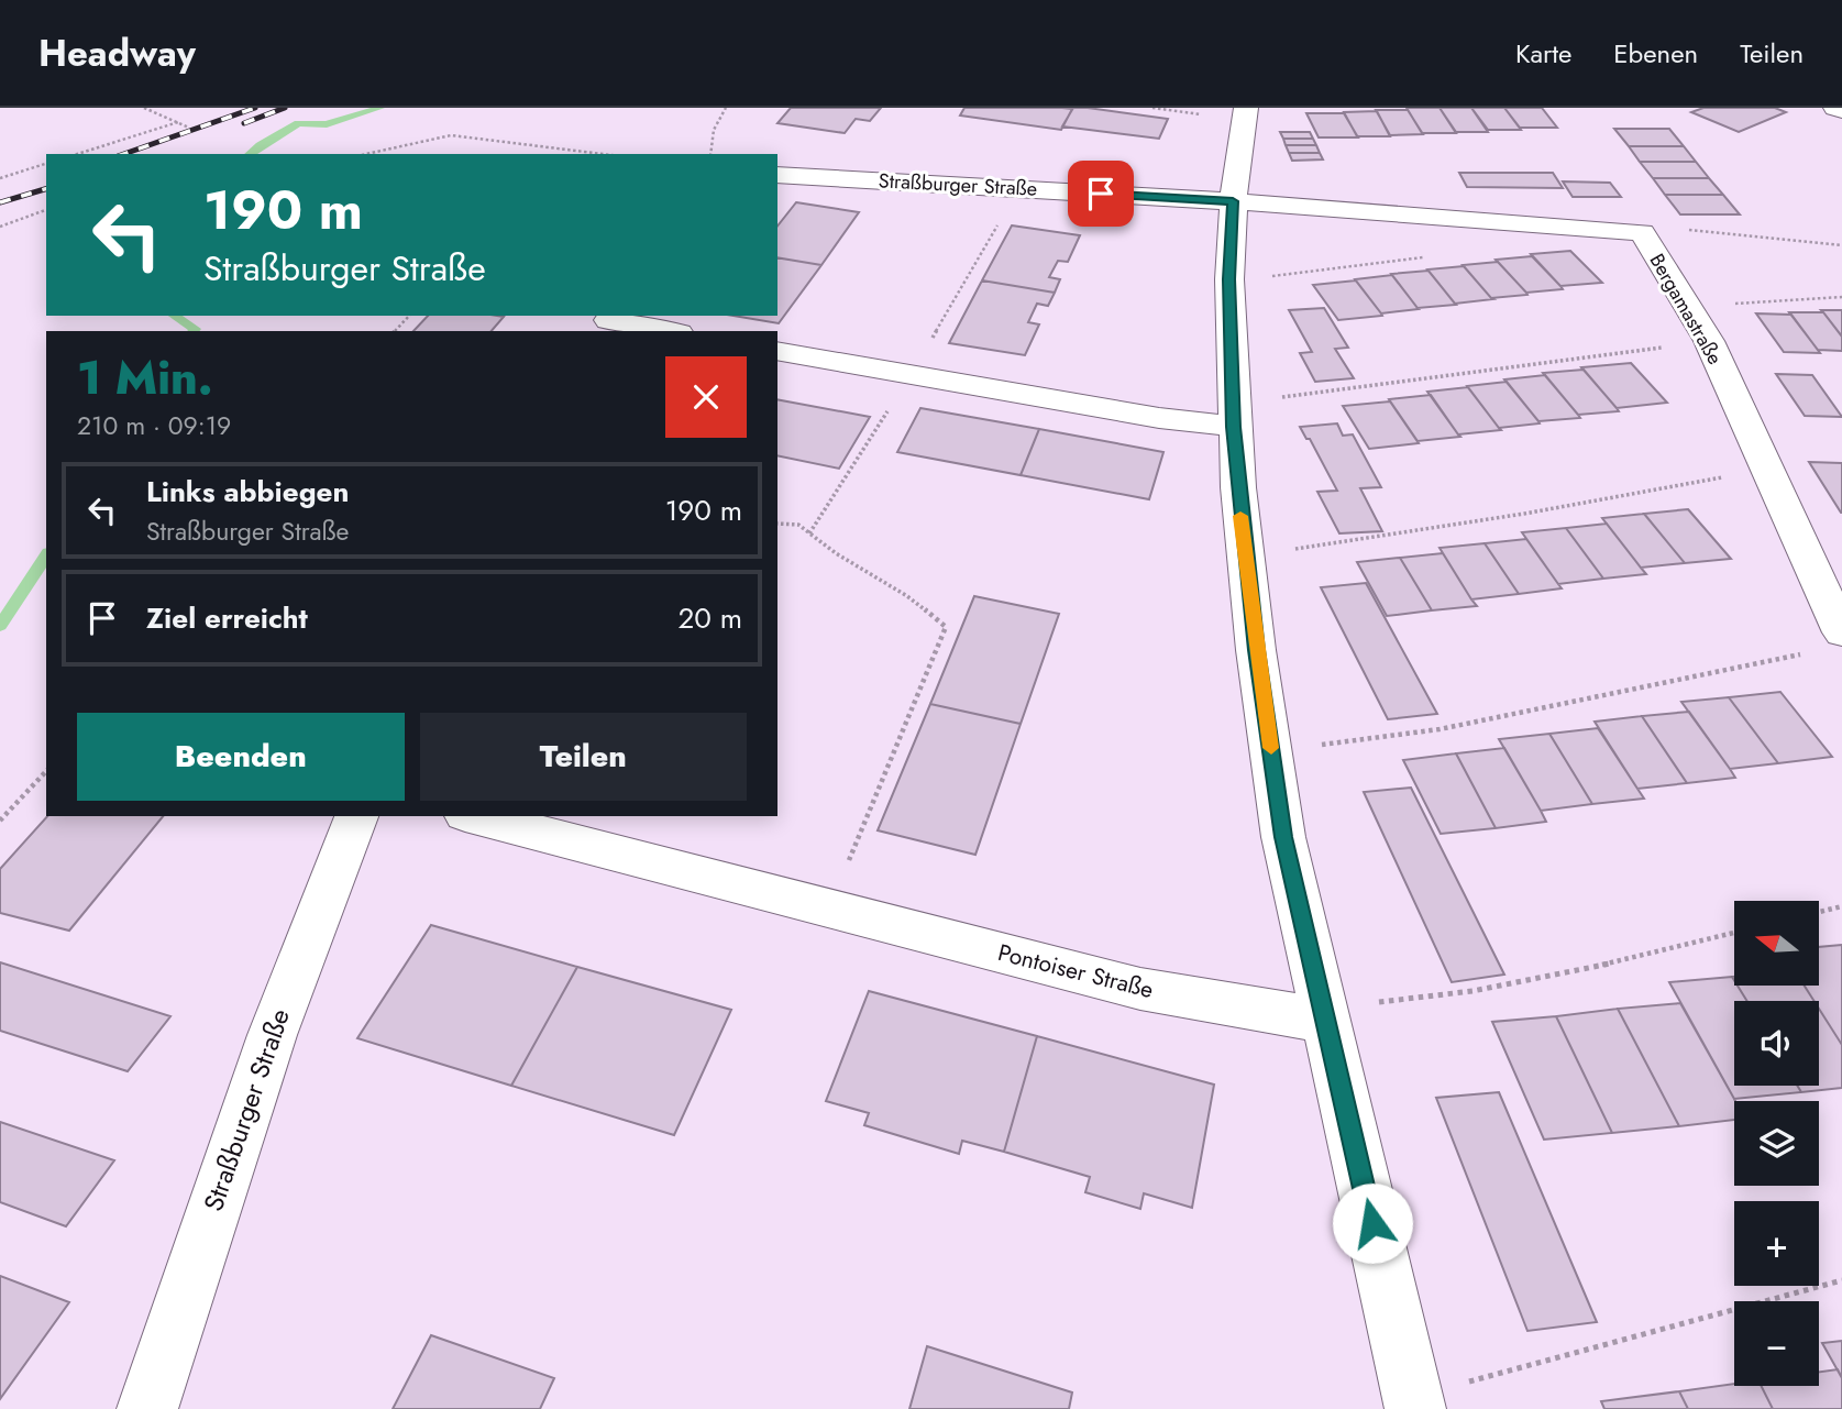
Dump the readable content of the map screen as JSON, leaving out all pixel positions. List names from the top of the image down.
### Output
{
  "streets": {
    "street": ["Straßburger Straße", "Bergamastraße", "Pontoiser Straße"]
  },
  "crossings": [
    ["Straßburger Straße", "Bergamastraße"]
  ],
  "north": "left",
  "page": {
    "header": "Headway",
    "nav": ["Karte", "Ebenen", "Teilen"],
    "turn": ["190 m", "Straßburger Straße"],
    "heading": ["1 Min.", "210 m · 09:19"],
    "list": [
      {
        "name": "Links abbiegen",
        "note": "Straßburger Straße",
        "value": "190 m"
      },
      {
        "name": "Ziel erreicht",
        "value": "20 m"
      }
    ],
    "buttons": ["Beenden", "Teilen"],
    "map_buttons": ["+", "−"]
  }
}
